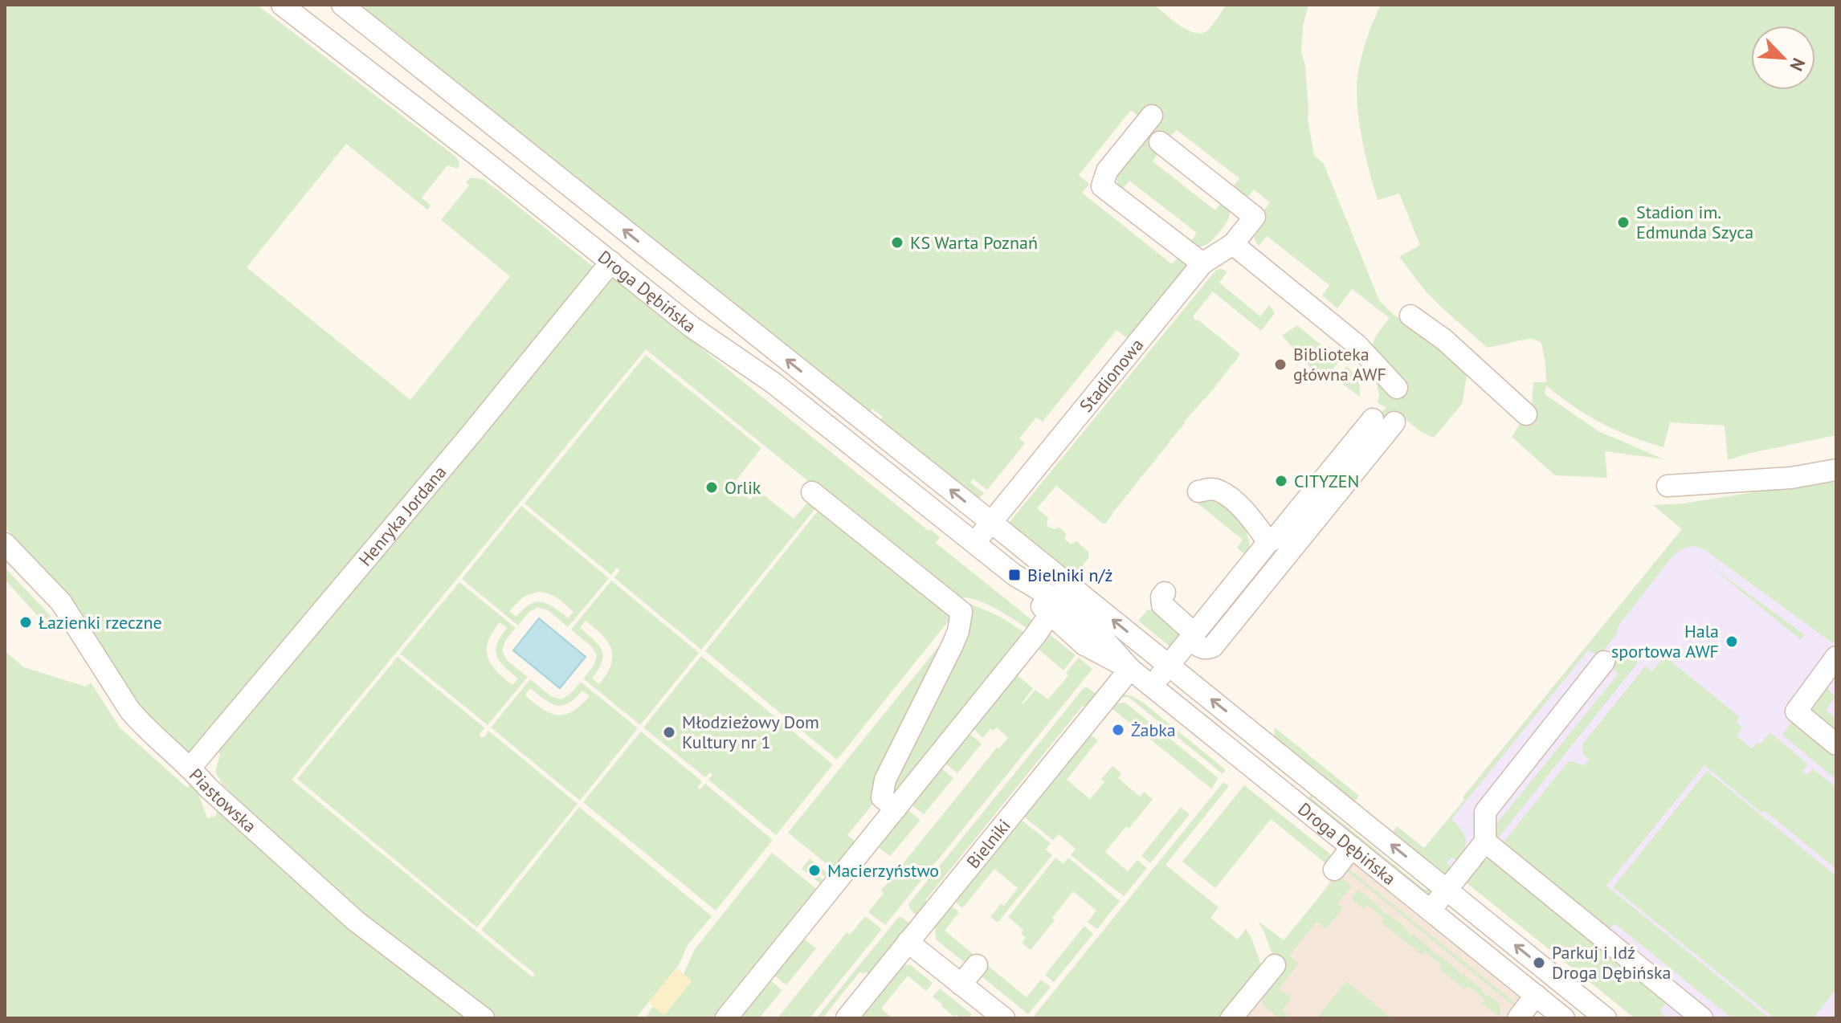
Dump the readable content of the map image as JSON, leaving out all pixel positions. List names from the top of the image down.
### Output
{
  "streets": {
    "street": [
      "Droga Dębińska",
      "Stadionowa",
      "Henryka Jordana",
      "Piastowska",
      "Bielniki"
    ]
  },
  "crossings": [
    ["Droga Dębińska", "Stadionowa"],
    ["Droga Dębińska", "Henryka Jordana"],
    ["Droga Dębińska", "Bielniki"],
    ["Henryka Jordana", "Piastowska"]
  ],
  "places": {
    "other": [
      "Stadion im. Edmunda Szyca",
      "KS Warta Poznań",
      "Biblioteka główna AWF",
      "CITYZEN",
      "Orlik",
      "Łazienki rzeczne",
      "Hala sportowa AWF",
      "Żabka",
      "Młodzieżowy Dom Kultury nr 1",
      "Macierzyństwo",
      "Parkuj i Idź Droga Dębińska"
    ],
    "transit": ["Bielniki n/ż"]
  },
  "north": "bottom right"
}
